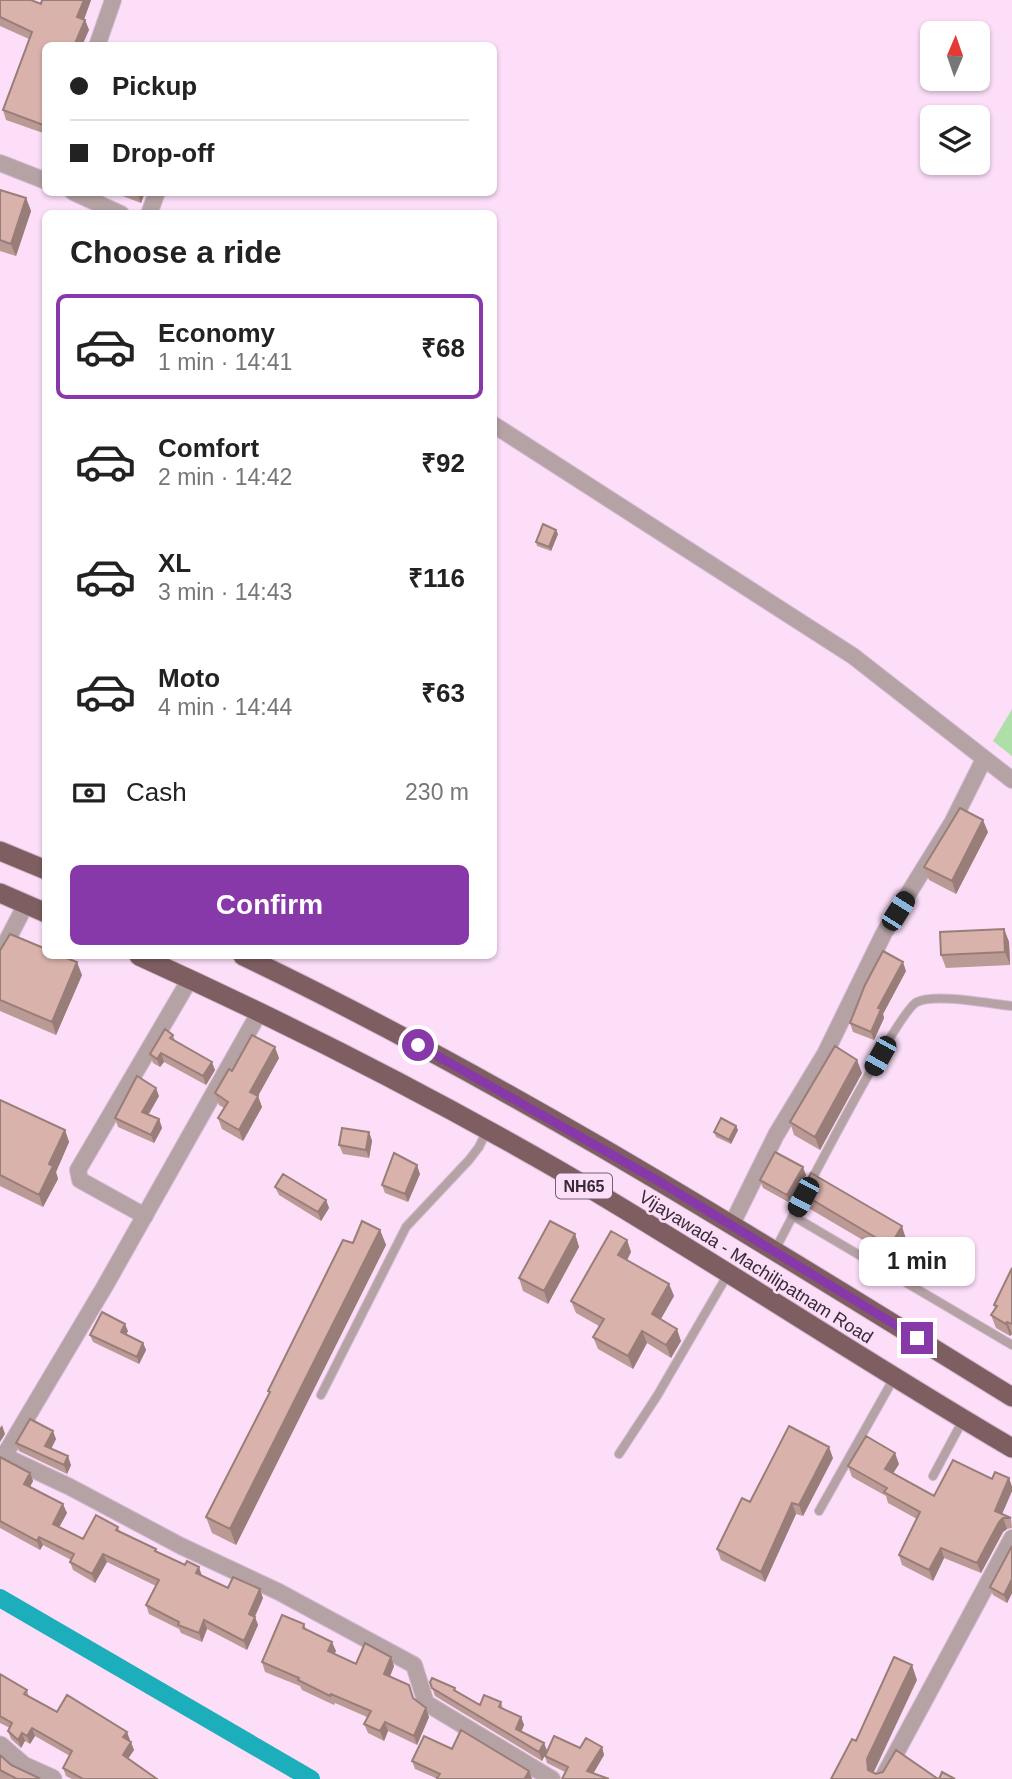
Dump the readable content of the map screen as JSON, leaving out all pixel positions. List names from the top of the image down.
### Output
{
  "streets": {
    "highway": ["NH65", "Vijayawada - Machilipatnam Road"]
  },
  "north": "top",
  "page": {
    "banner": ["Pickup", "Drop-off"],
    "heading": "Choose a ride",
    "list": [
      {
        "name": "Economy",
        "note": "1 min · 14:41",
        "value": "₹68"
      },
      {
        "name": "Comfort",
        "note": "2 min · 14:42",
        "value": "₹92"
      },
      {
        "name": "XL",
        "note": "3 min · 14:43",
        "value": "₹116"
      },
      {
        "name": "Moto",
        "note": "4 min · 14:44",
        "value": "₹63"
      }
    ],
    "pay": ["Cash", "230 m"],
    "buttons": "Confirm",
    "bubble": "1 min"
  }
}
